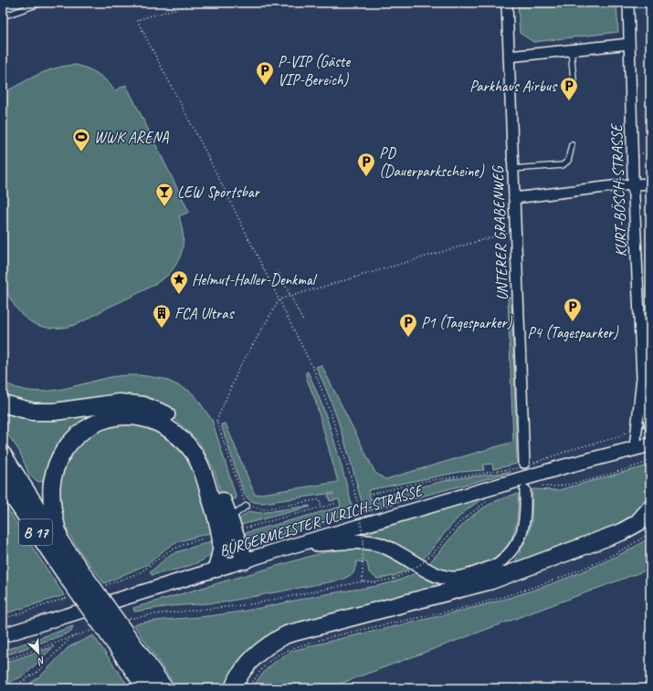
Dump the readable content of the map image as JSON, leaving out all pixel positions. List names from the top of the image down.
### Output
{
  "streets": {
    "highway": ["B 17"],
    "main road": ["BÜRGERMEISTER-ULRICH-STRASSE"],
    "street": ["KURT-BÖSCH-STRASSE", "UNTERER GRABENWEG"]
  },
  "crossings": [
    ["KURT-BÖSCH-STRASSE", "BÜRGERMEISTER-ULRICH-STRASSE"]
  ],
  "places": {
    "parking": [
      "P-VIP (Gäste VIP-Bereich)",
      "Parkhaus Airbus",
      "PD (Dauerparkscheine)",
      "P4 (Tagesparker)",
      "P1 (Tagesparker)"
    ],
    "sports": ["WWK ARENA"],
    "bar": ["LEW Sportsbar"],
    "place": ["Helmut-Haller-Denkmal"],
    "building": ["FCA Ultras"]
  },
  "north": "bottom right"
}
